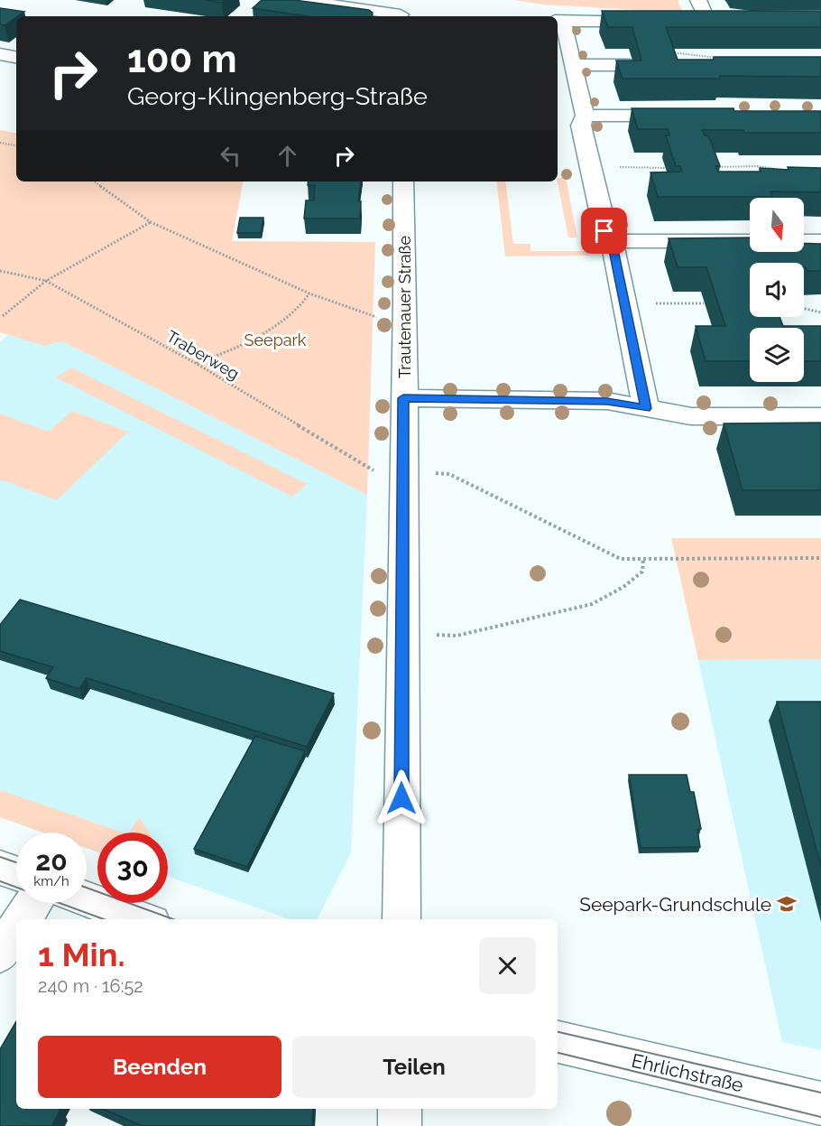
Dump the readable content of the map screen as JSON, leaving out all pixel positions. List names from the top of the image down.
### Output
{
  "streets": {
    "street": ["Trautenauer Straße", "Ehrlichstraße"],
    "path": ["Traberweg"]
  },
  "parks": ["Seepark"],
  "places": {
    "school or university": ["Seepark-Grundschule"]
  },
  "north": "bottom",
  "page": {
    "turn": ["100 m", "Georg-Klingenberg-Straße"],
    "speed": "20 km/h",
    "limit": "30",
    "heading": ["1 Min.", "240 m · 16:52"],
    "buttons": ["Beenden", "Teilen"]
  }
}
